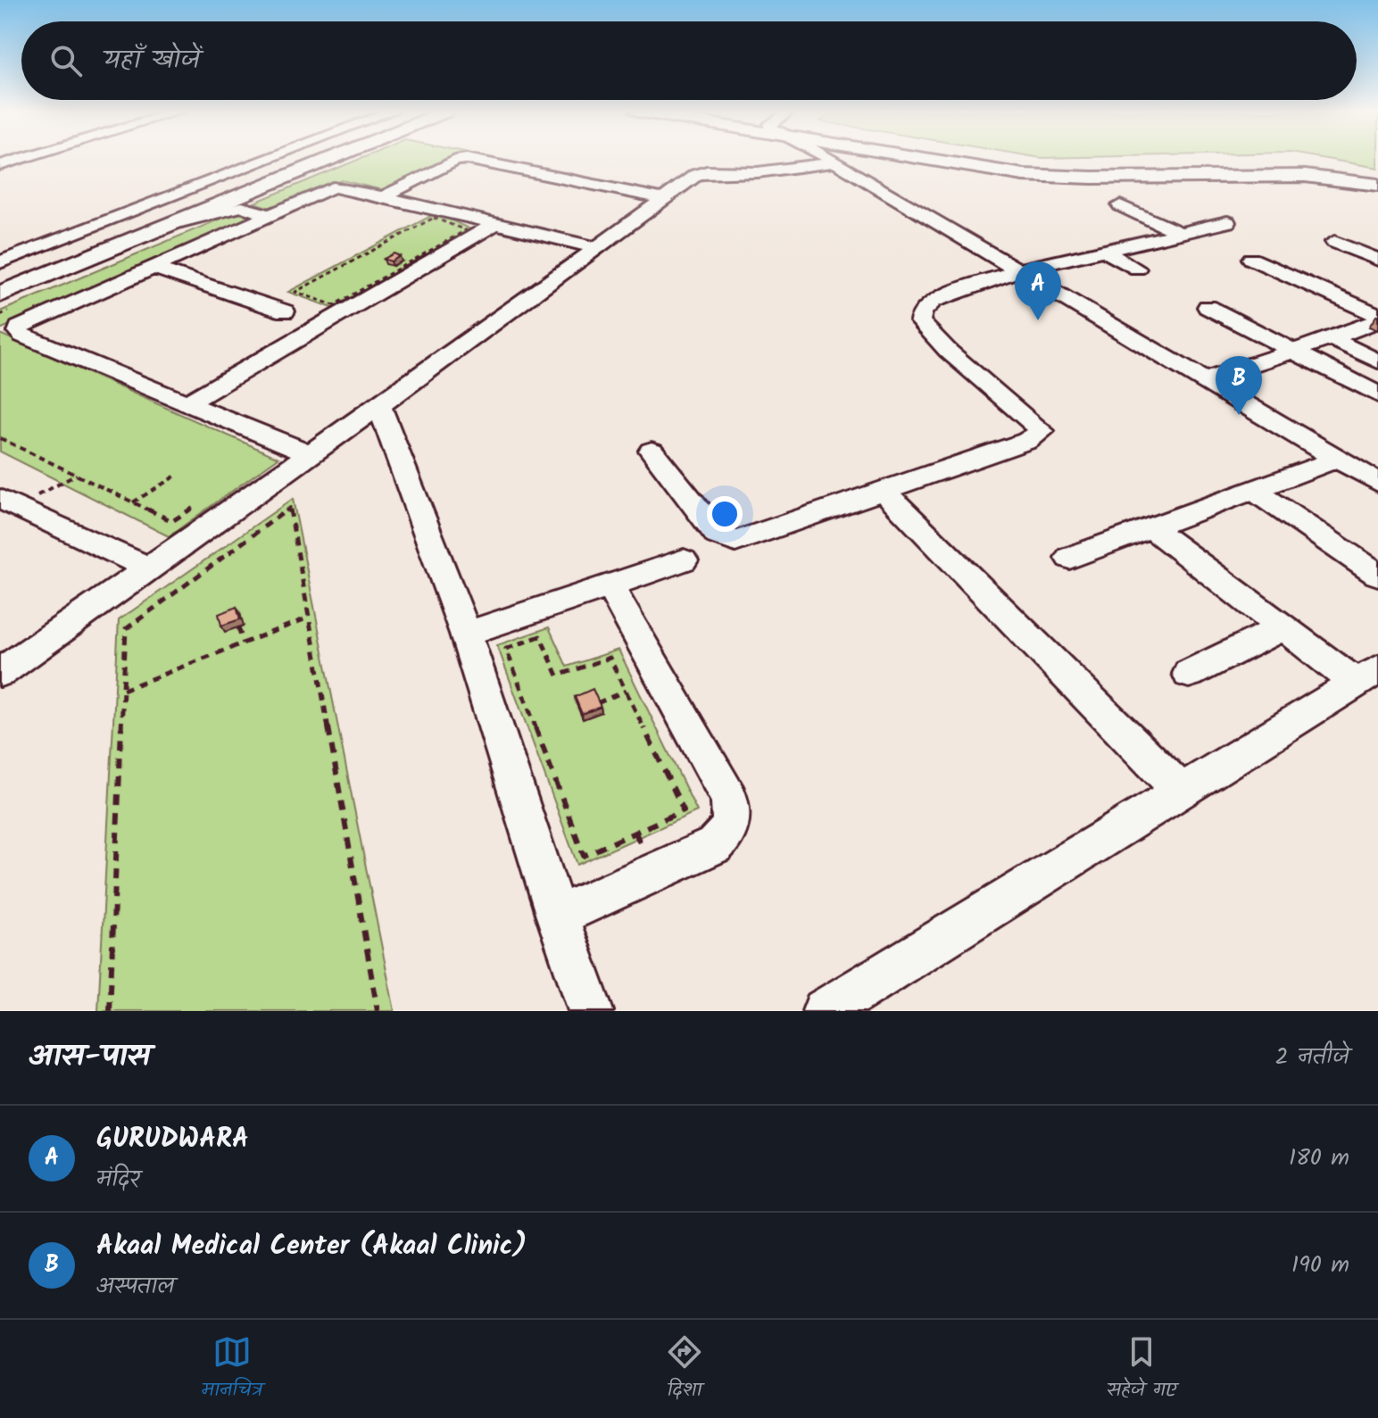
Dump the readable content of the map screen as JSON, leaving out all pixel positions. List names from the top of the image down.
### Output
{
  "page": {
    "search": "यहाँ खोजें",
    "pins": ["A", "B"],
    "heading": ["आस-पास", "2 नतीजे"],
    "list": [
      {
        "mark": "A",
        "name": "GURUDWARA",
        "note": "मंदिर",
        "value": "180 m"
      },
      {
        "mark": "B",
        "name": "Akaal Medical Center (Akaal Clinic)",
        "note": "अस्पताल",
        "value": "190 m"
      }
    ],
    "nav": ["मानचित्र", "दिशा", "सहेजे गए"]
  }
}
